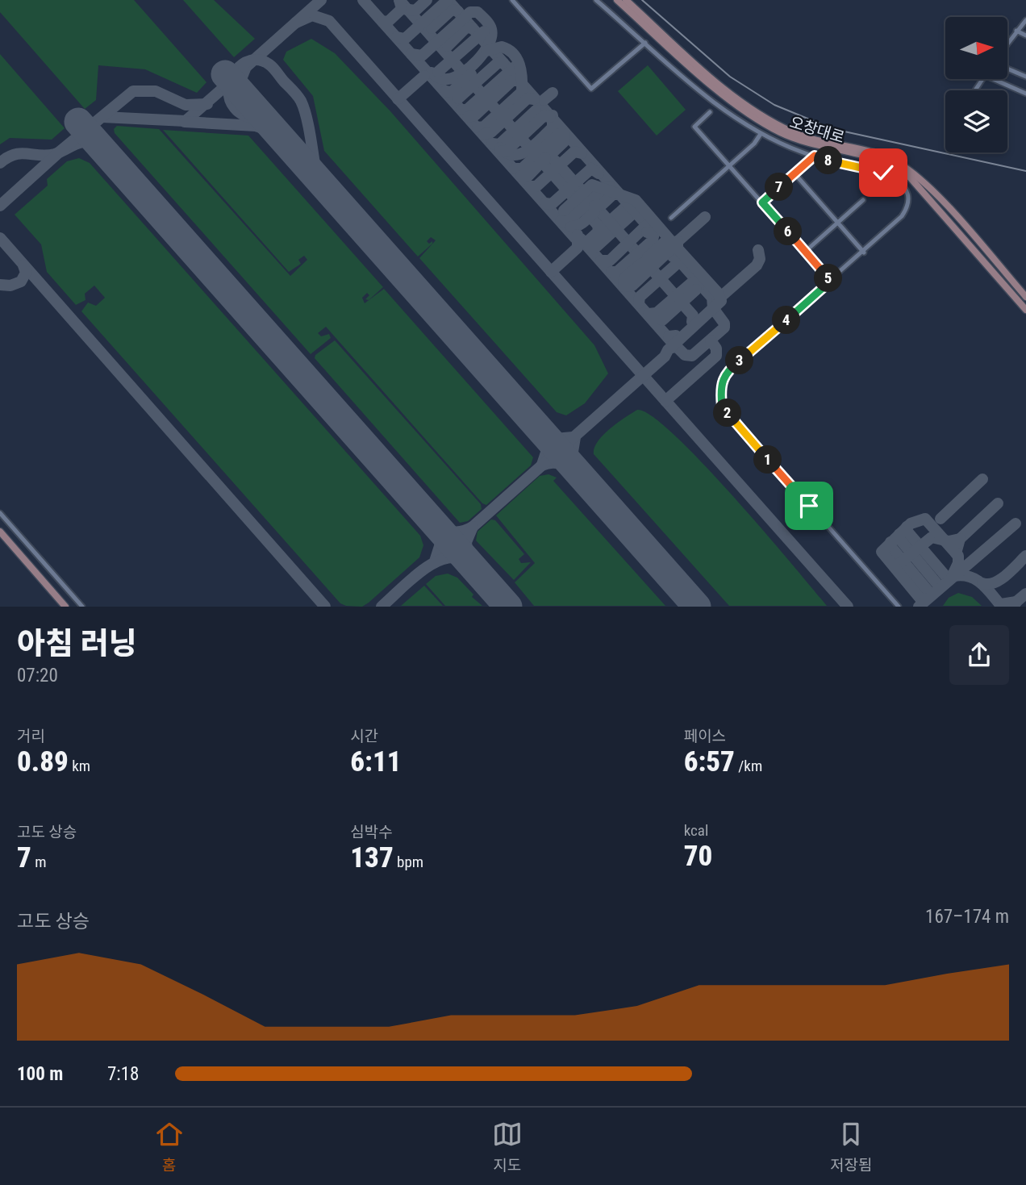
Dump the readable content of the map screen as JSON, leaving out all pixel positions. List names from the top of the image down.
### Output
{
  "streets": {
    "main road": ["오창대로"]
  },
  "north": "right",
  "page": {
    "pins": [
      "8",
      "7",
      "6",
      "5",
      "4",
      "3",
      "2",
      "1"
    ],
    "heading": ["아침 러닝", "07:20"],
    "stats": [
      ["거리", "0.89 km"],
      ["시간", "6:11"],
      ["페이스", "6:57 /km"],
      ["고도 상승", "7 m"],
      ["심박수", "137 bpm"],
      ["kcal", "70"]
    ],
    "chart": ["고도 상승", "167–174 m"],
    "list": [
      {
        "name": "100 m",
        "note": "7:18"
      }
    ],
    "tabs": ["홈", "지도", "저장됨"]
  }
}
